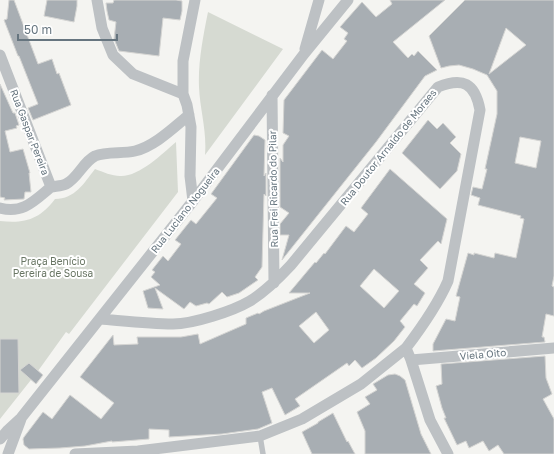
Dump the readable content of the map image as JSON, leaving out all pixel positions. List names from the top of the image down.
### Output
{
  "streets": {
    "street": [
      "Rua Gaspar Pereira",
      "Rua Doutor Arnaldo de Moraes",
      "Rua Frei Ricardo do Pilar",
      "Rua Luciano Nogueira",
      "Viela Oito"
    ]
  },
  "crossings": [
    ["Rua Doutor Arnaldo de Moraes", "Rua Frei Ricardo do Pilar"],
    ["Rua Doutor Arnaldo de Moraes", "Rua Luciano Nogueira"],
    ["Rua Frei Ricardo do Pilar", "Rua Luciano Nogueira"]
  ],
  "parks": ["Praça Benício Pereira de Sousa"],
  "scale_bar": "50 m"
}
